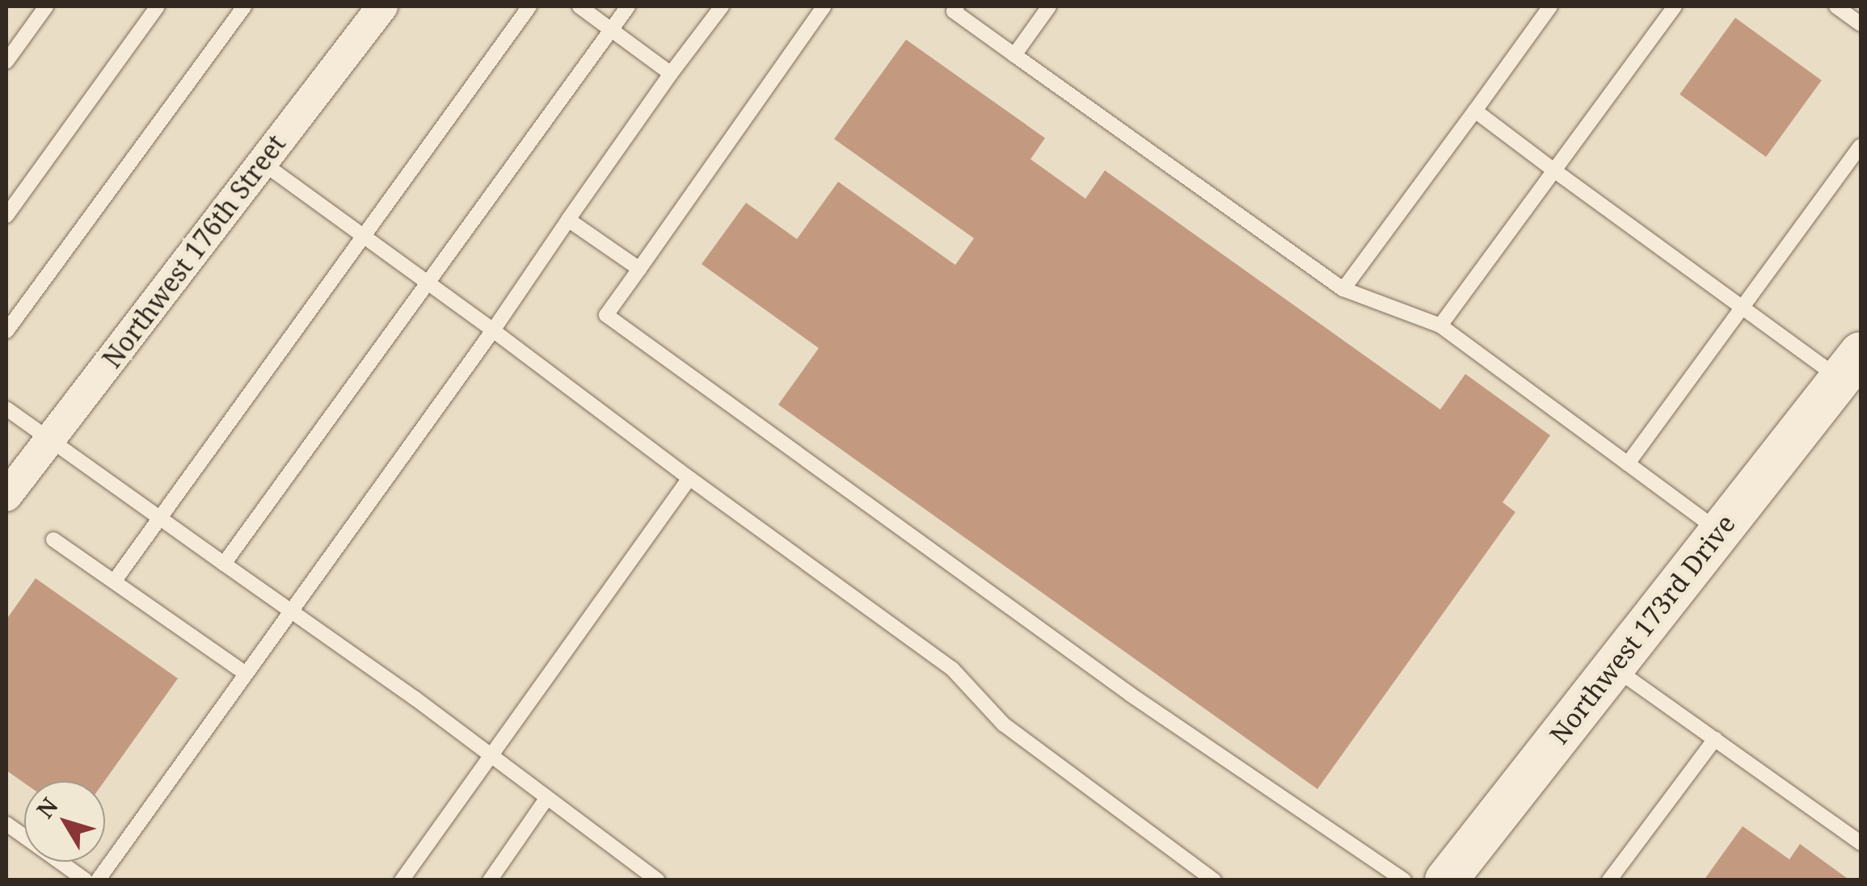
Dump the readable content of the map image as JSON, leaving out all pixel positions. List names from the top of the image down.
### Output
{
  "streets": {
    "street": ["Northwest 176th Street", "Northwest 173rd Drive"]
  },
  "north": "top left"
}
